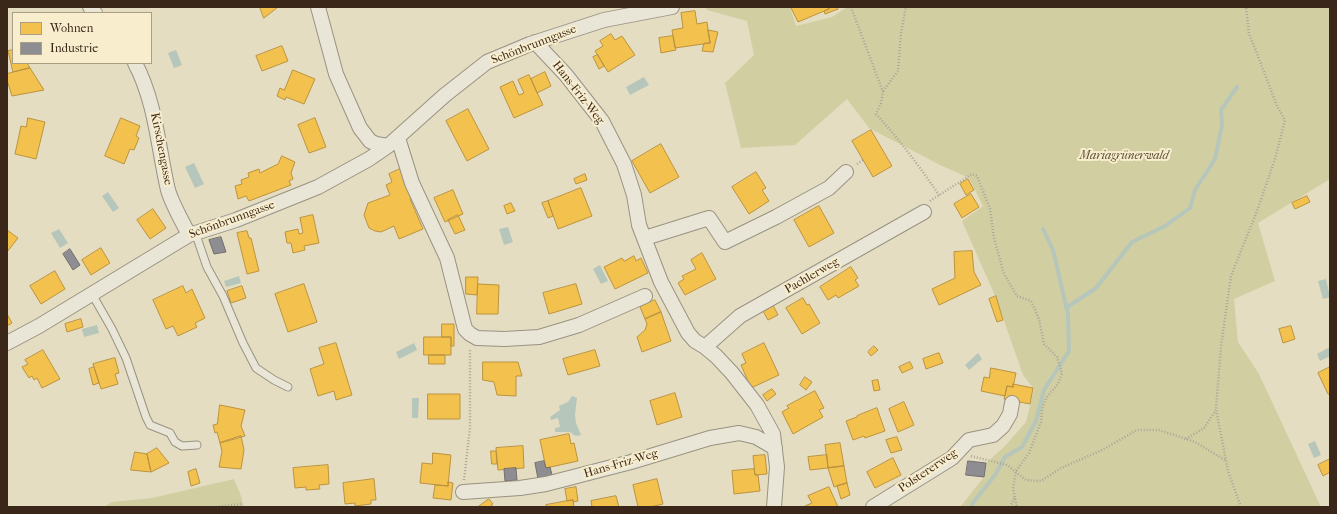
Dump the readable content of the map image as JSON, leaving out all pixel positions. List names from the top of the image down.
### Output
{
  "streets": {
    "street": [
      "Schönbrunngasse",
      "Hans-Friz-Weg",
      "Kirschengasse",
      "Pachlerweg",
      "Polstererweg"
    ]
  },
  "crossings": [
    ["Schönbrunngasse", "Hans-Friz-Weg"],
    ["Schönbrunngasse", "Kirschengasse"],
    ["Hans-Friz-Weg", "Pachlerweg"]
  ],
  "parks": ["Mariagrünerwald"],
  "legend": ["Wohnen", "Industrie"]
}
